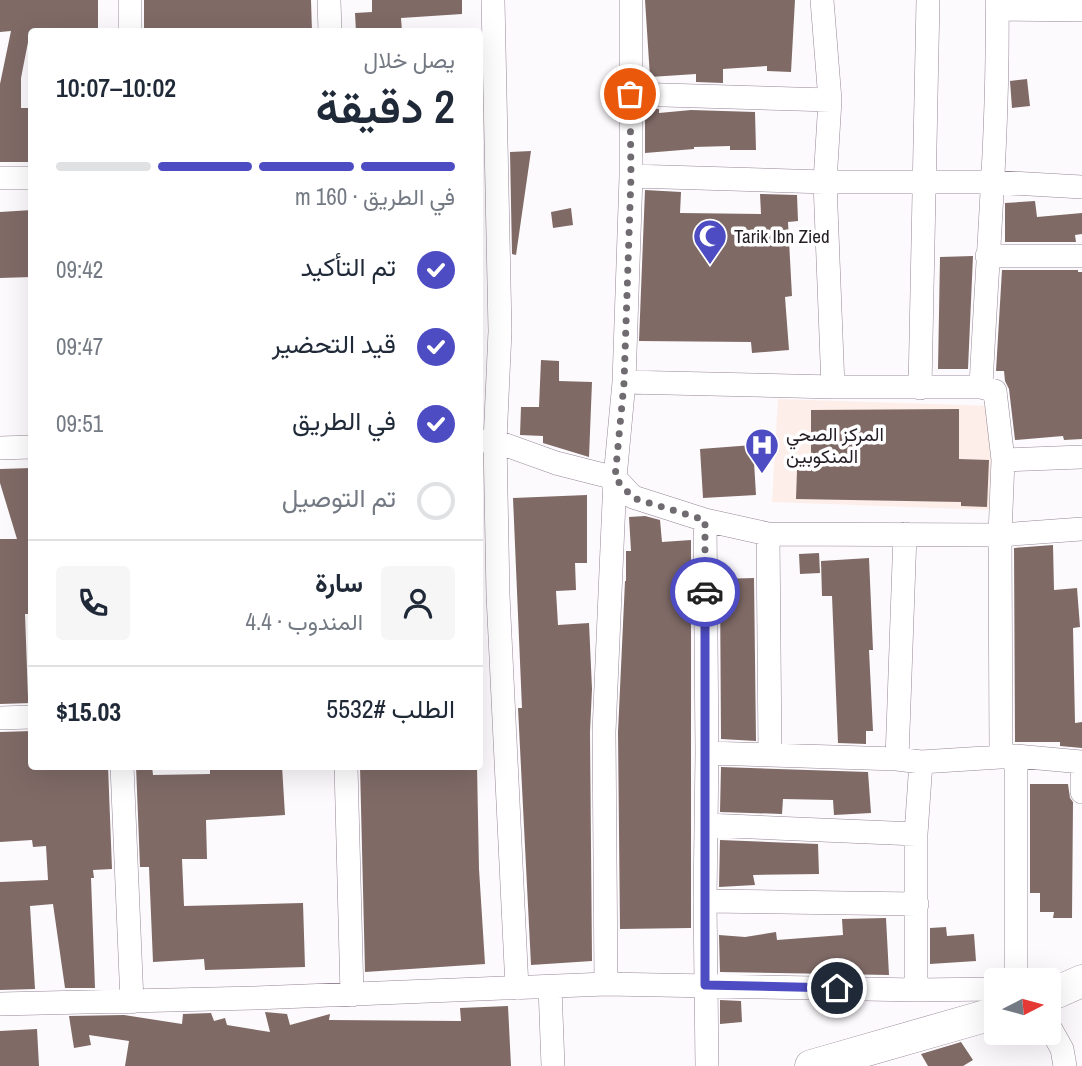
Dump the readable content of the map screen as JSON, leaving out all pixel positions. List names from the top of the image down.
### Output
{
  "places": {
    "mosque": ["Tarik Ibn Zied"],
    "hospital": ["المركز الصحي المنكوبين"]
  },
  "north": "right",
  "page": {
    "heading": ["2 دقيقة", "يصل خلال", "10:02–10:07"],
    "panel": [
      "سارة",
      "المندوب · 4.4",
      "الطلب #5532",
      "$15.03"
    ],
    "bar": "في الطريق · 160 m",
    "list": [
      ["تم التأكيد", "09:42"],
      ["قيد التحضير", "09:47"],
      ["في الطريق", "09:51"],
      "تم التوصيل"
    ]
  }
}
